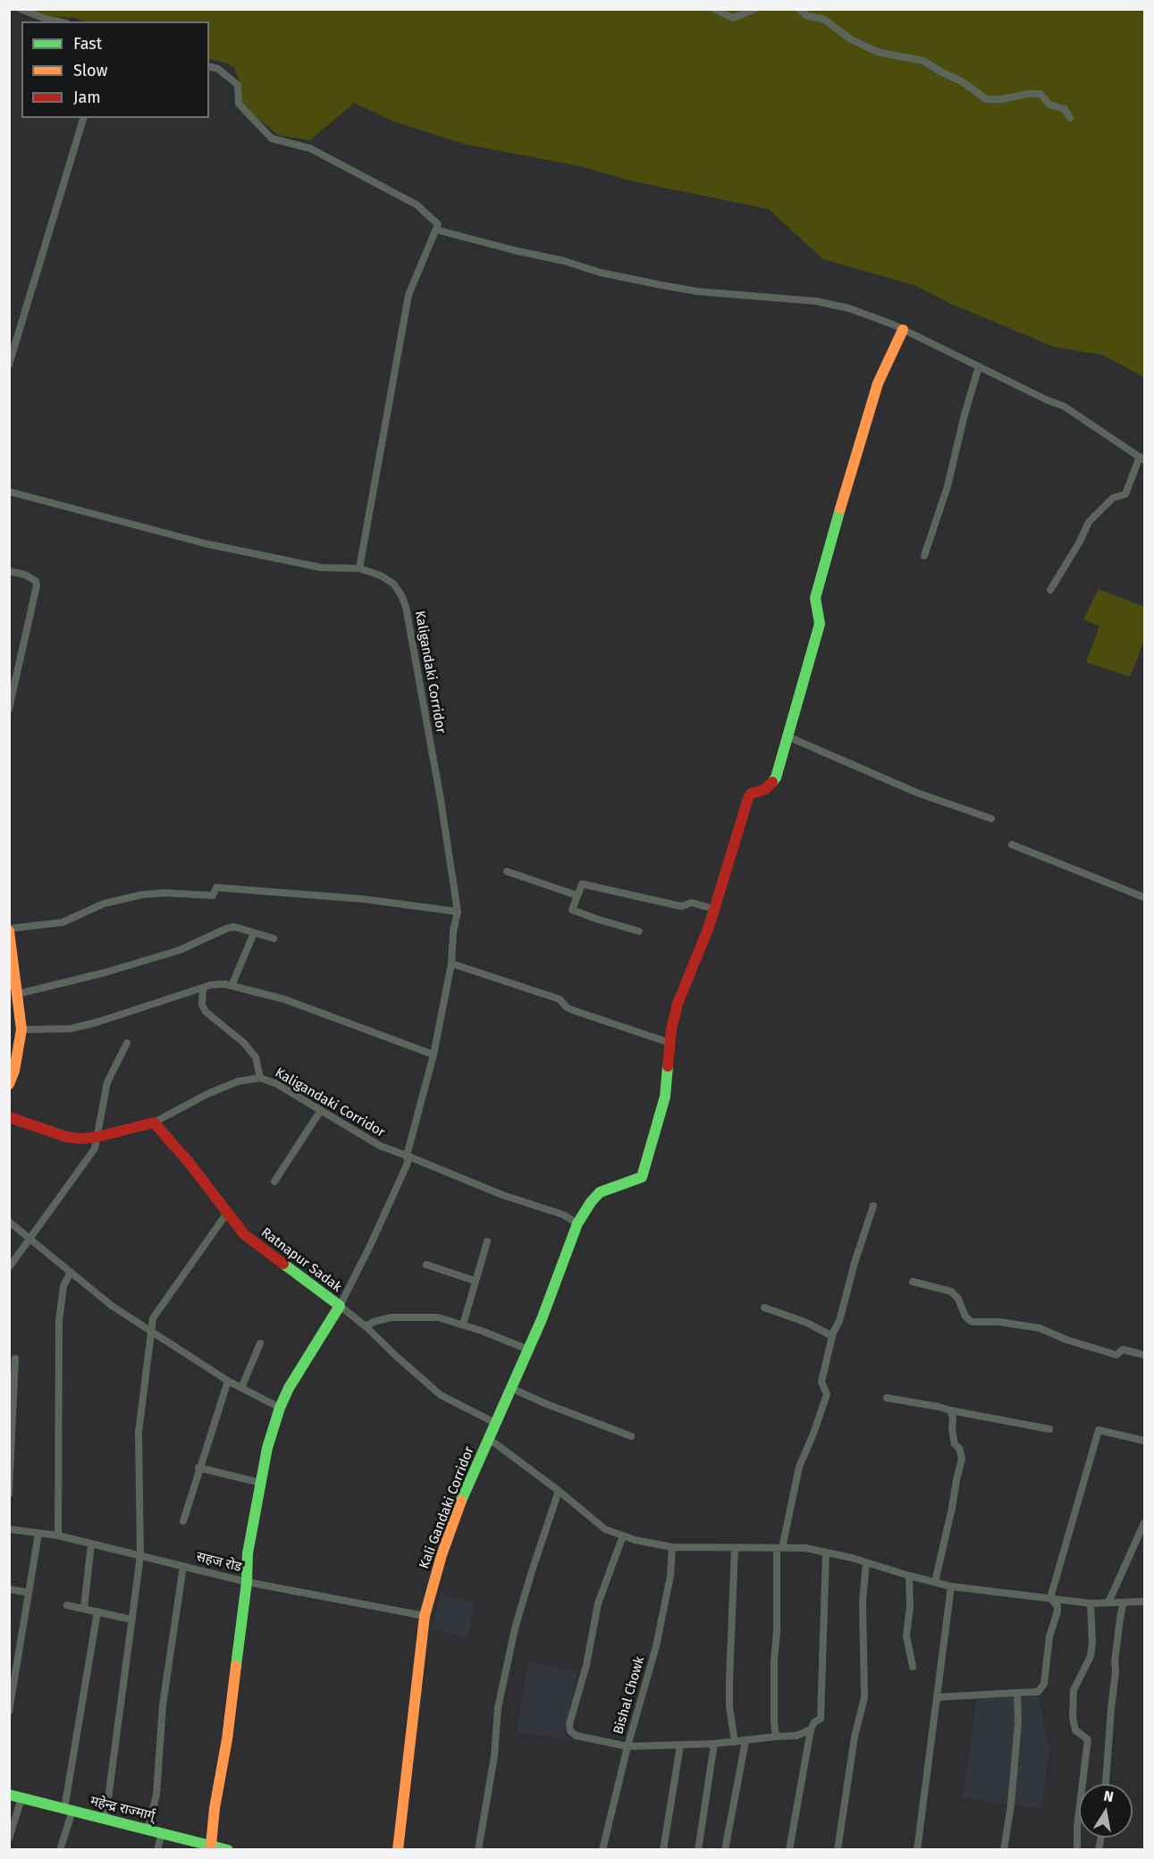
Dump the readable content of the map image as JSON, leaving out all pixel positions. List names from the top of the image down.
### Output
{
  "streets": {
    "main road": ["Ratnapur Sadak", "Kali Gandaki Corridor", "महेन्द्र राज्मार्ग्"],
    "street": ["Kaligandaki Corridor", "सहज रोड", "Bishal Chowk"]
  },
  "crossings": [
    ["Kaligandaki Corridor", "Ratnapur Sadak"],
    ["Kaligandaki Corridor", "Kali Gandaki Corridor"],
    ["Ratnapur Sadak", "सहज रोड"],
    ["Ratnapur Sadak", "महेन्द्र राज्मार्ग्"],
    ["Kali Gandaki Corridor", "सहज रोड"]
  ],
  "legend": ["Fast", "Slow", "Jam"],
  "north": "top"
}
